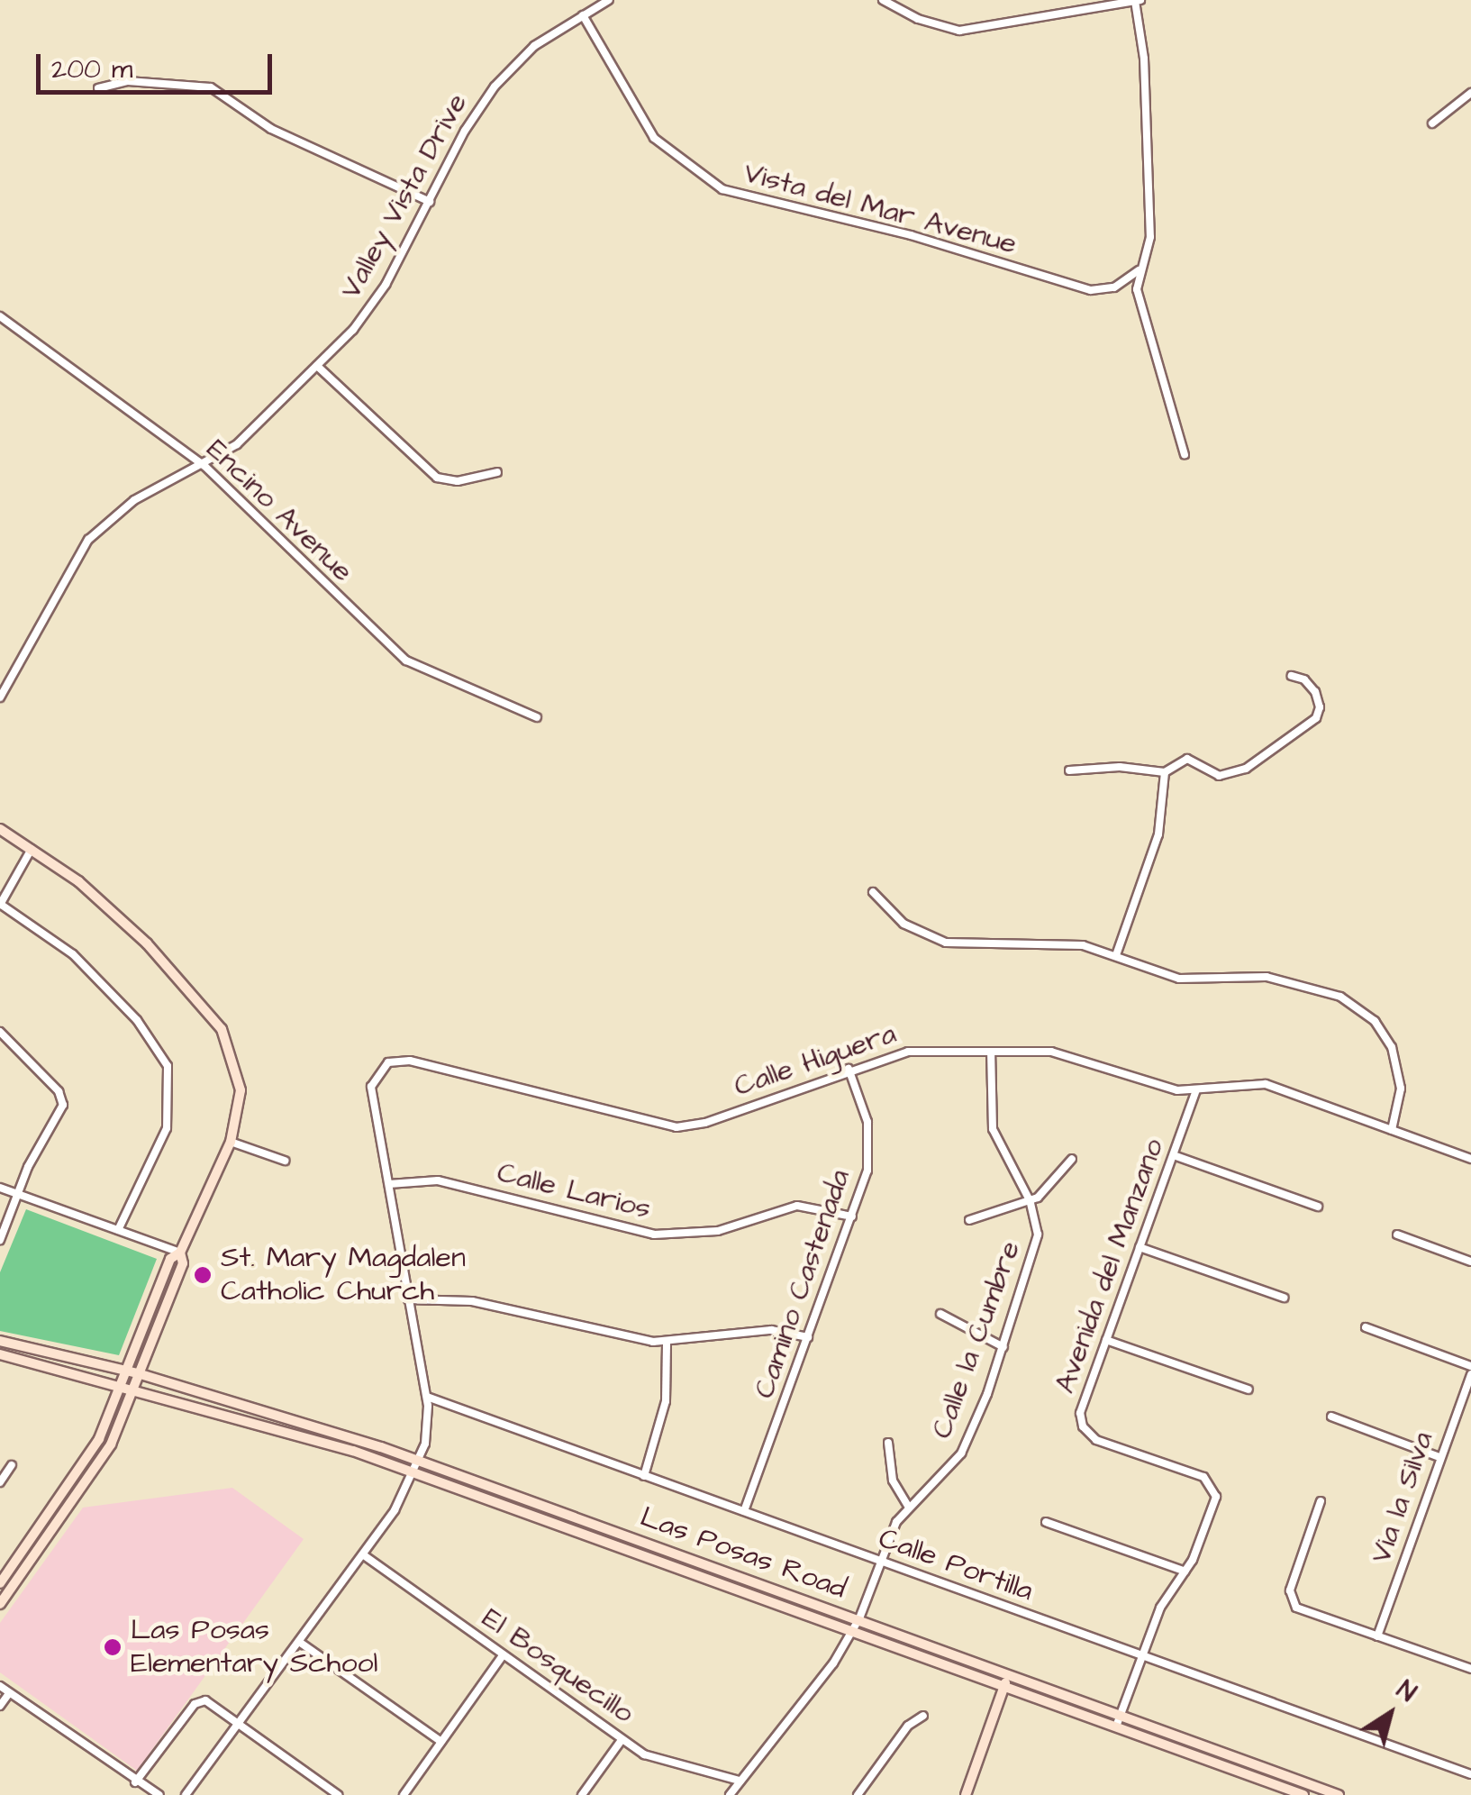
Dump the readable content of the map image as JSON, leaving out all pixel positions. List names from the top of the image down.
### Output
{
  "streets": {
    "main road": ["Las Posas Road"],
    "street": [
      "Valley Vista Drive",
      "Vista del Mar Avenue",
      "Encino Avenue",
      "Calle Higuera",
      "Calle Larios",
      "Avenida del Manzano",
      "Camino Castenada",
      "Calle la Cumbre",
      "Via la Silva",
      "Calle Portilla",
      "El Bosquecillo"
    ]
  },
  "crossings": [
    ["Valley Vista Drive", "Vista del Mar Avenue"],
    ["Valley Vista Drive", "Encino Avenue"],
    ["Calle Higuera", "Calle Larios"],
    ["Calle Higuera", "Avenida del Manzano"],
    ["Calle Higuera", "Camino Castenada"],
    ["Calle Higuera", "Calle la Cumbre"],
    ["Calle Larios", "Camino Castenada"],
    ["Avenida del Manzano", "Las Posas Road"],
    ["Avenida del Manzano", "Calle Portilla"],
    ["Camino Castenada", "Calle Portilla"],
    ["Calle la Cumbre", "Las Posas Road"],
    ["Calle la Cumbre", "Calle Portilla"],
    ["Calle la Cumbre", "El Bosquecillo"]
  ],
  "places": ["St. Mary Magdalen Catholic Church", "Las Posas Elementary School"],
  "scale_bar": "200 m",
  "north": "top right"
}
